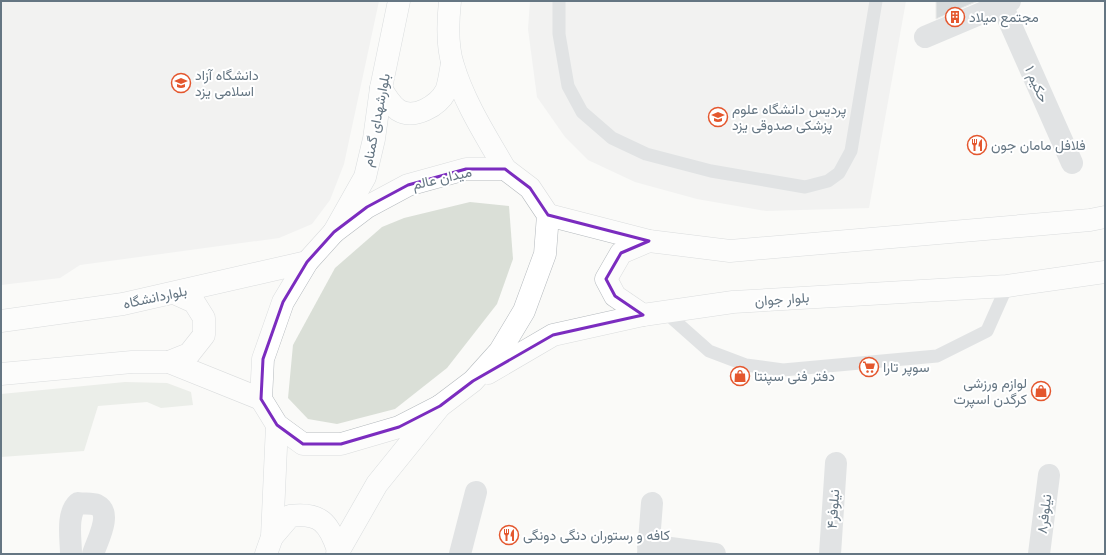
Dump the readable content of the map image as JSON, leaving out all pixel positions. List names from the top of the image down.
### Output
{
  "streets": {
    "main road": [
      "بلوارشهدای گمنام",
      "میدان عالم",
      "بلواردانشگاه",
      "بلوار جوان"
    ],
    "street": ["حکیم ۱", "نیلوفر۴", "نیلوفر۸"]
  },
  "crossings": [
    ["بلوارشهدای گمنام", "میدان عالم"],
    ["میدان عالم", "بلواردانشگاه"]
  ],
  "places": {
    "building": ["مجتمع میلاد"],
    "school or university": ["دانشگاه آزاد اسلامی یزد", "پردیس دانشگاه علوم پزشکی صدوقی یزد"],
    "restaurant": ["فلافل مامان جون", "کافه و رستوران دنگی دونگی"],
    "supermarket": ["سوپر تارا"],
    "shop": ["دفتر فنی سپنتا", "لوازم ورزشی کرگدن اسپرت"]
  }
}
